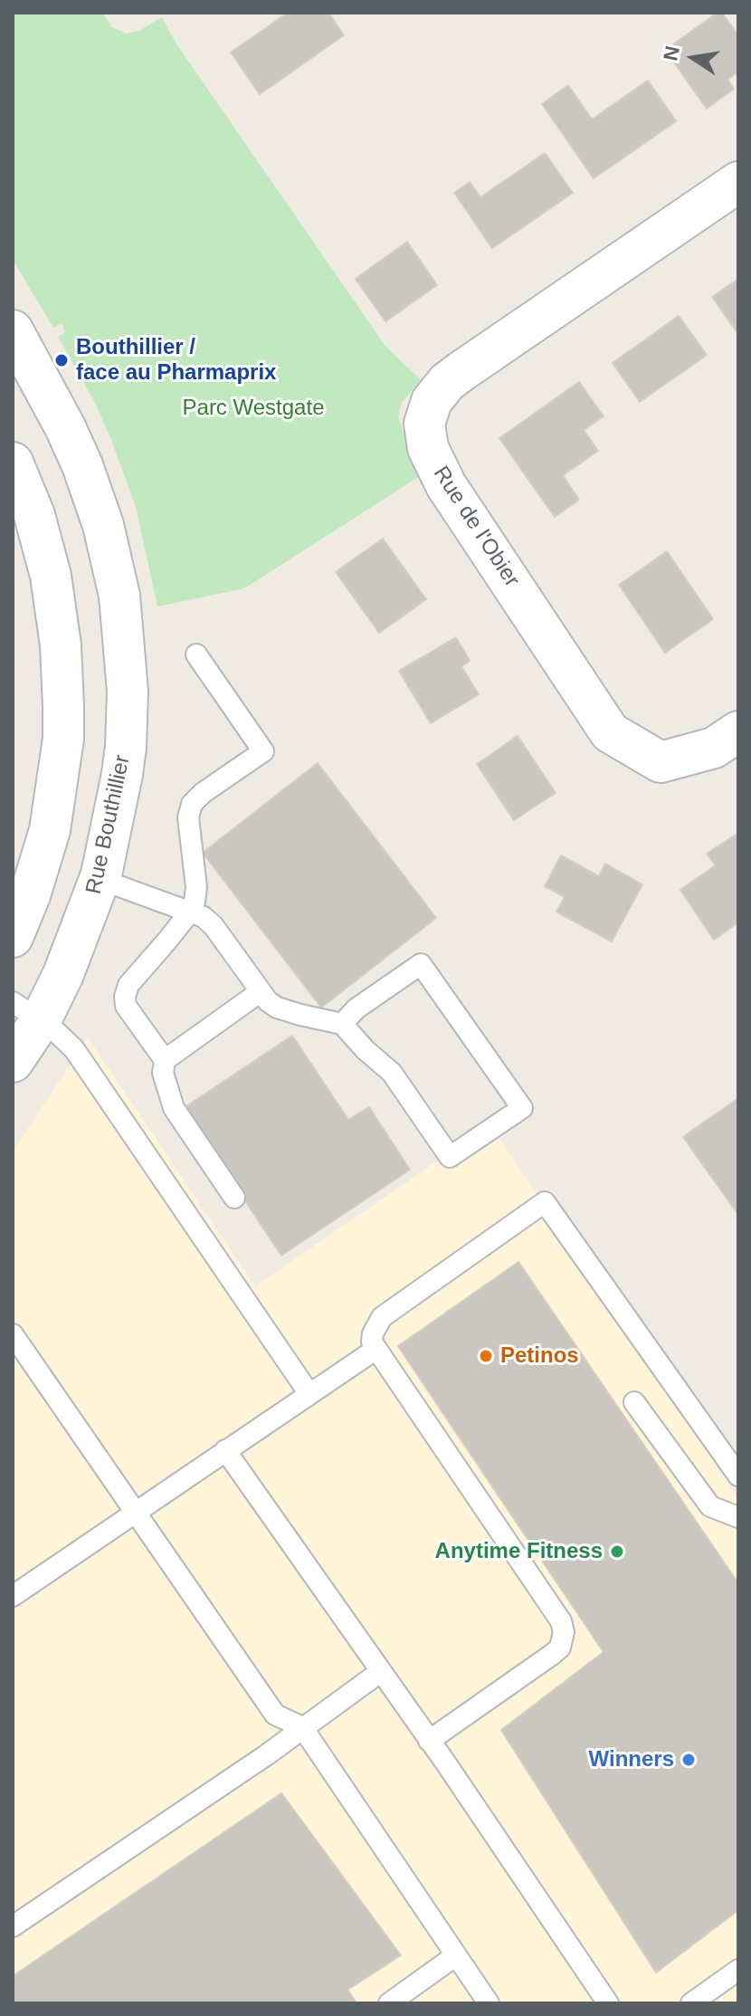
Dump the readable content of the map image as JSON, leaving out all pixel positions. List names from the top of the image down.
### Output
{
  "streets": {
    "street": ["Rue de l'Obier", "Rue Bouthillier"]
  },
  "parks": ["Parc Westgate"],
  "places": [
    "Bouthillier / face au Pharmaprix",
    "Petinos",
    "Anytime Fitness",
    "Winners"
  ],
  "north": "left"
}
